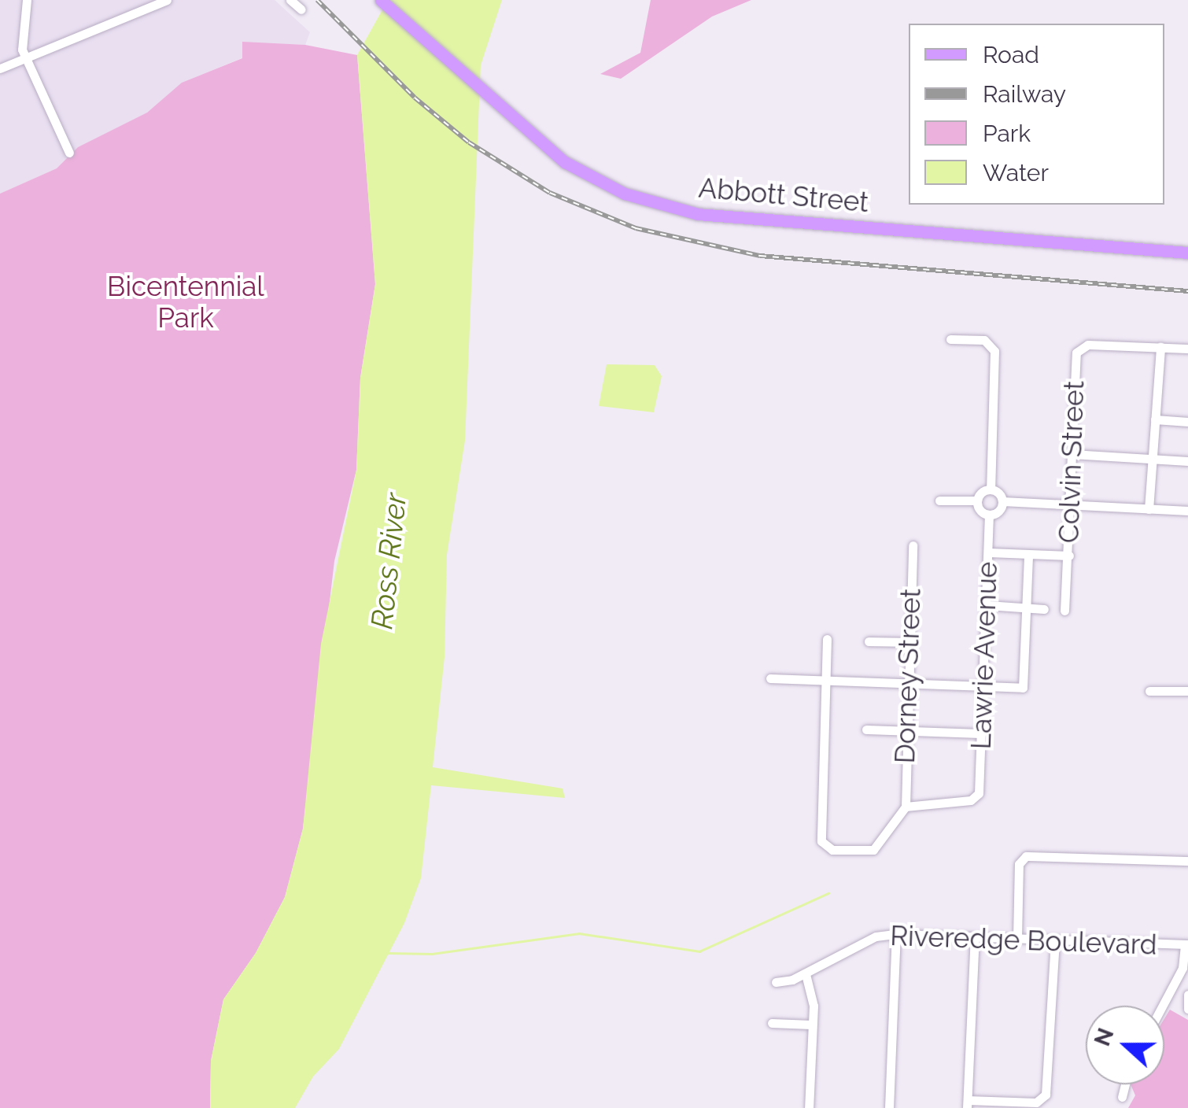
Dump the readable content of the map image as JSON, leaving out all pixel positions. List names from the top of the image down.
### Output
{
  "streets": {
    "main road": ["Abbott Street"],
    "street": [
      "Colvin Street",
      "Lawrie Avenue",
      "Dorney Street",
      "Riveredge Boulevard"
    ]
  },
  "crossings": [
    ["Lawrie Avenue", "Dorney Street"]
  ],
  "water": ["Ross River"],
  "parks": ["Bicentennial Park"],
  "legend": [
    "Road",
    "Railway",
    "Park",
    "Water"
  ],
  "north": "left"
}
